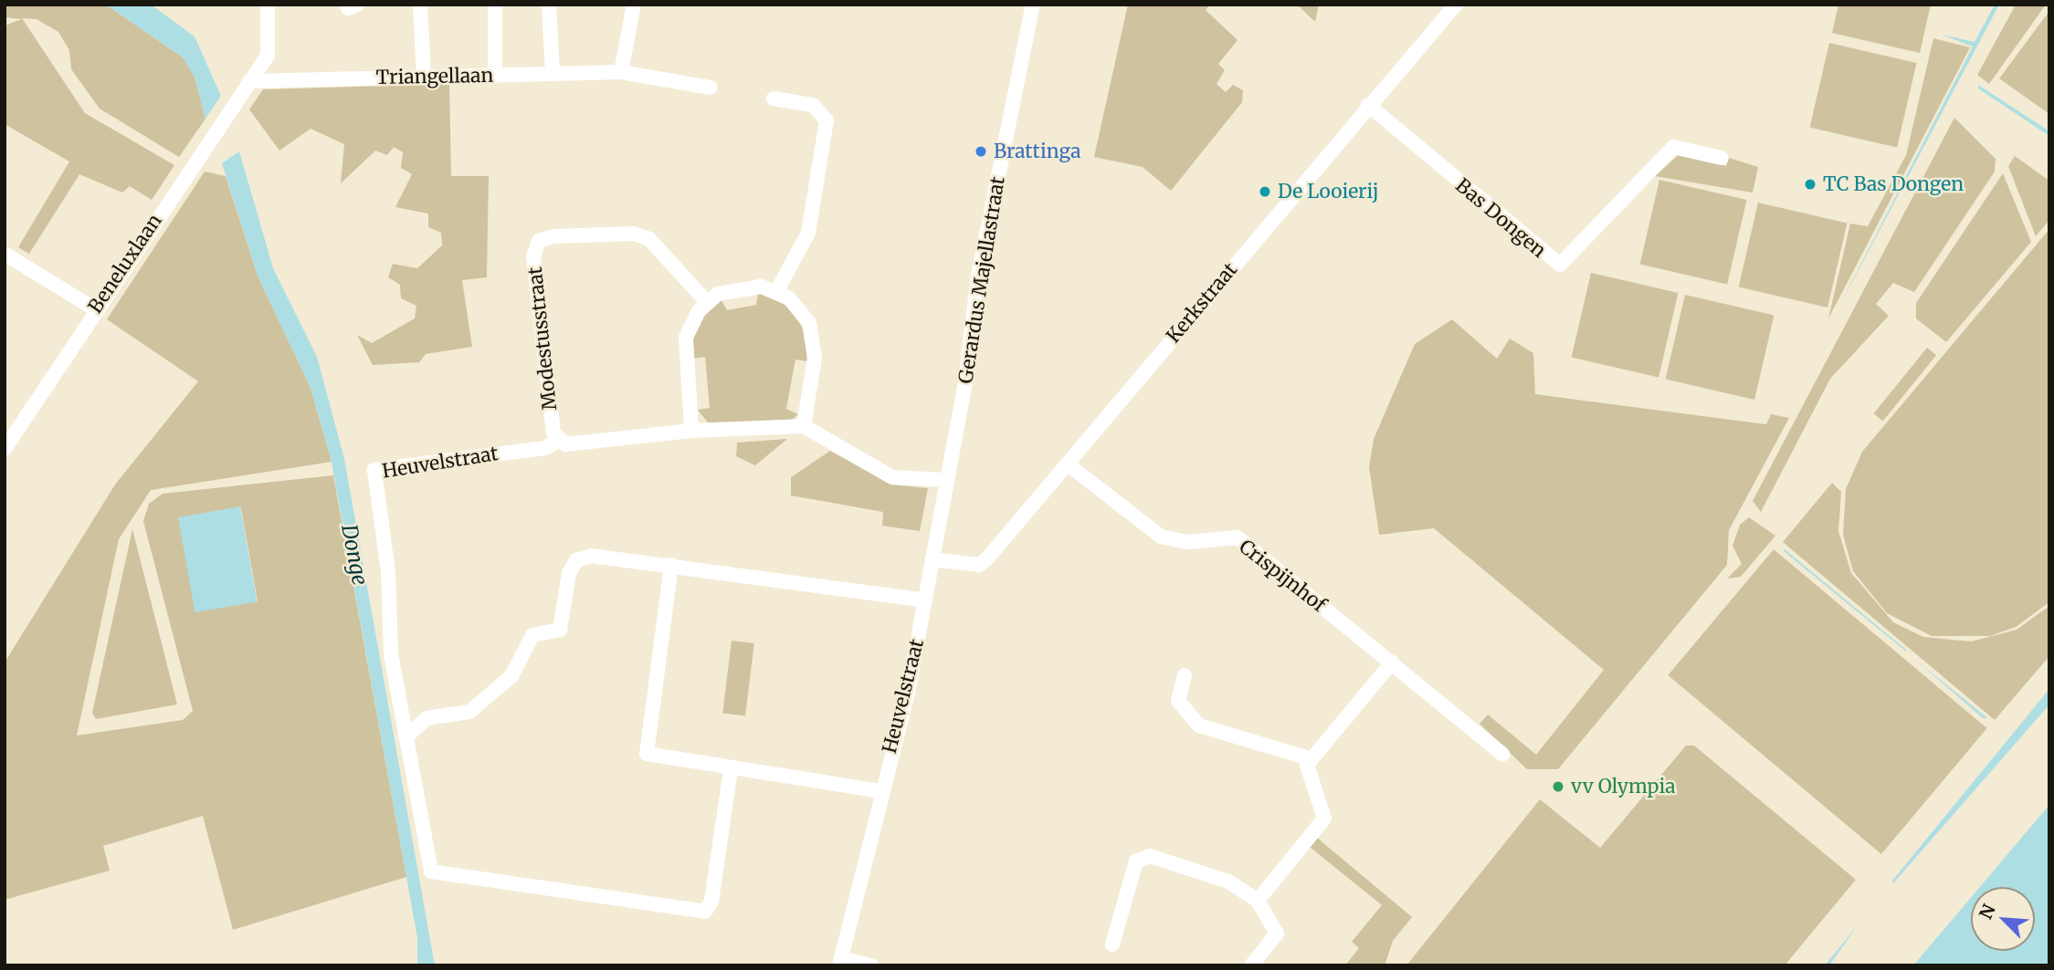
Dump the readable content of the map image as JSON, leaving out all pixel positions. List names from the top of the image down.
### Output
{
  "streets": {
    "street": [
      "Triangellaan",
      "Bas Dongen",
      "Beneluxlaan",
      "Gerardus Majellastraat",
      "Kerkstraat",
      "Modestusstraat",
      "Heuvelstraat",
      "Crispijnhof"
    ]
  },
  "crossings": [
    ["Triangellaan", "Beneluxlaan"],
    ["Bas Dongen", "Kerkstraat"],
    ["Gerardus Majellastraat", "Heuvelstraat"],
    ["Kerkstraat", "Heuvelstraat"],
    ["Kerkstraat", "Crispijnhof"],
    ["Modestusstraat", "Heuvelstraat"]
  ],
  "water": ["Donge"],
  "places": [
    "Brattinga",
    "TC Bas Dongen",
    "De Looierij",
    "vv Olympia"
  ],
  "north": "top left"
}
